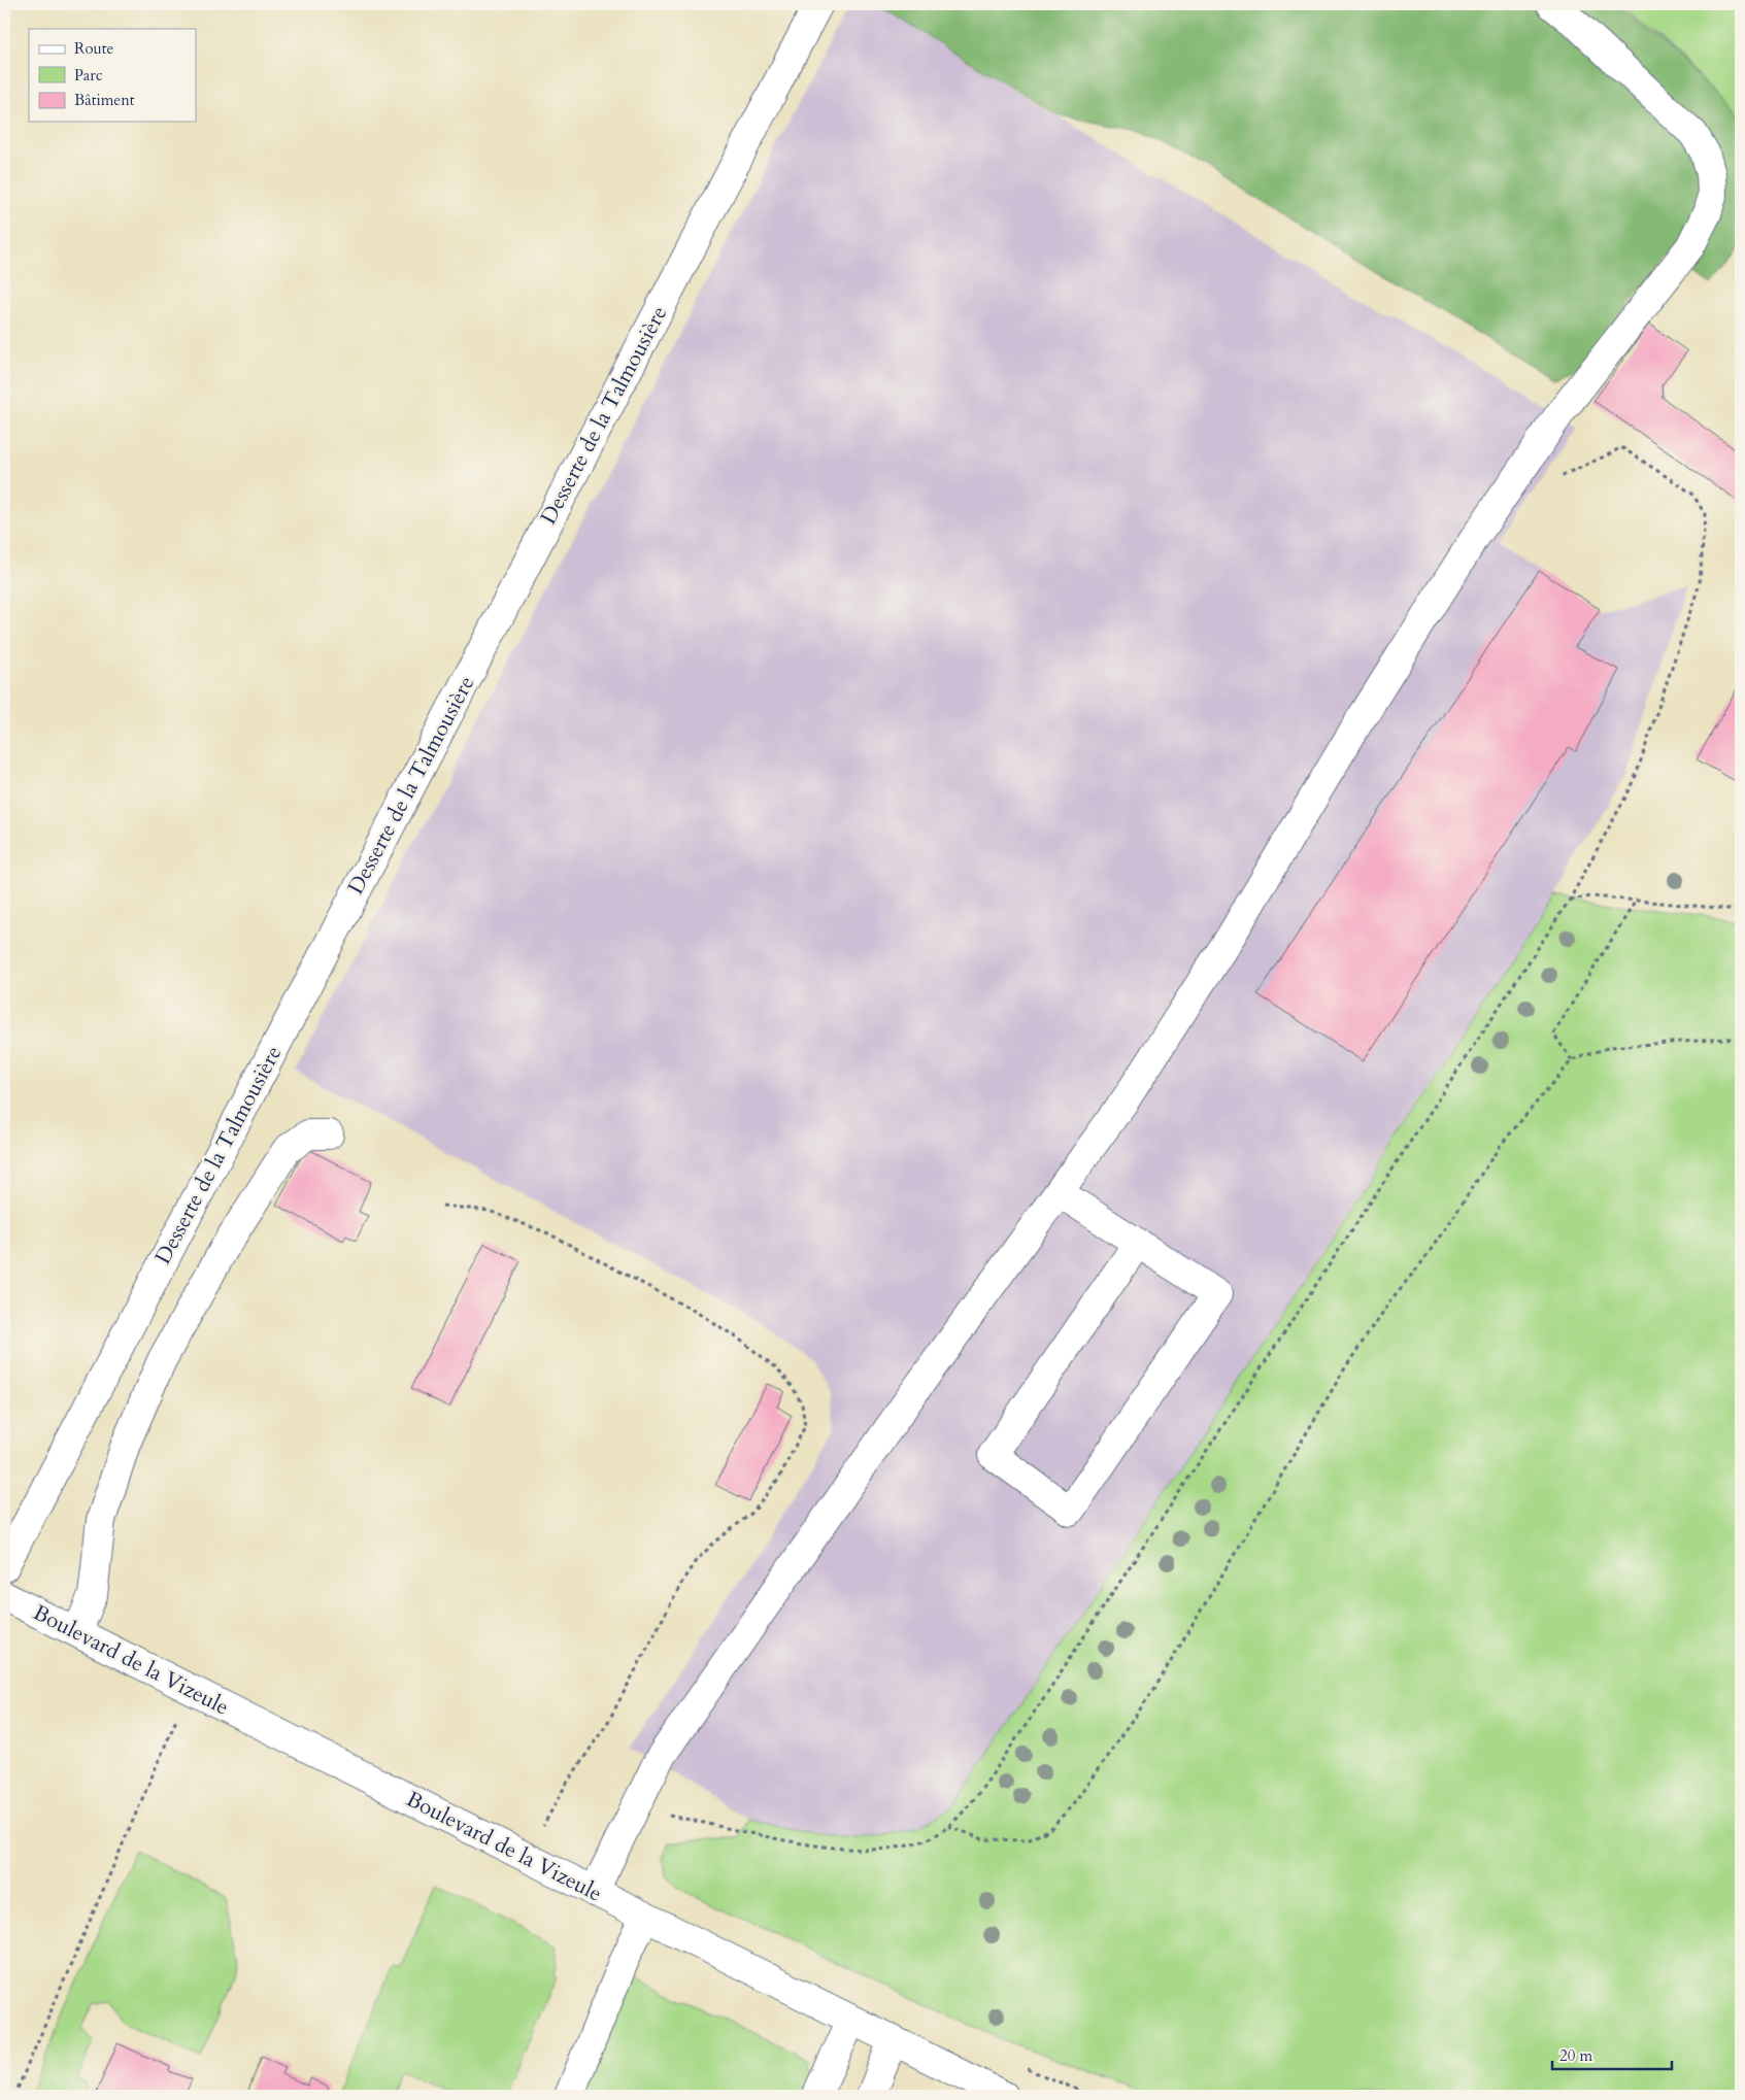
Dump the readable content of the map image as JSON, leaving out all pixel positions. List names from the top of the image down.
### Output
{
  "streets": {
    "street": ["Desserte de la Talmousière", "Boulevard de la Vizeule"]
  },
  "legend": ["Route", "Parc", "Bâtiment"],
  "scale_bar": "20 m"
}
